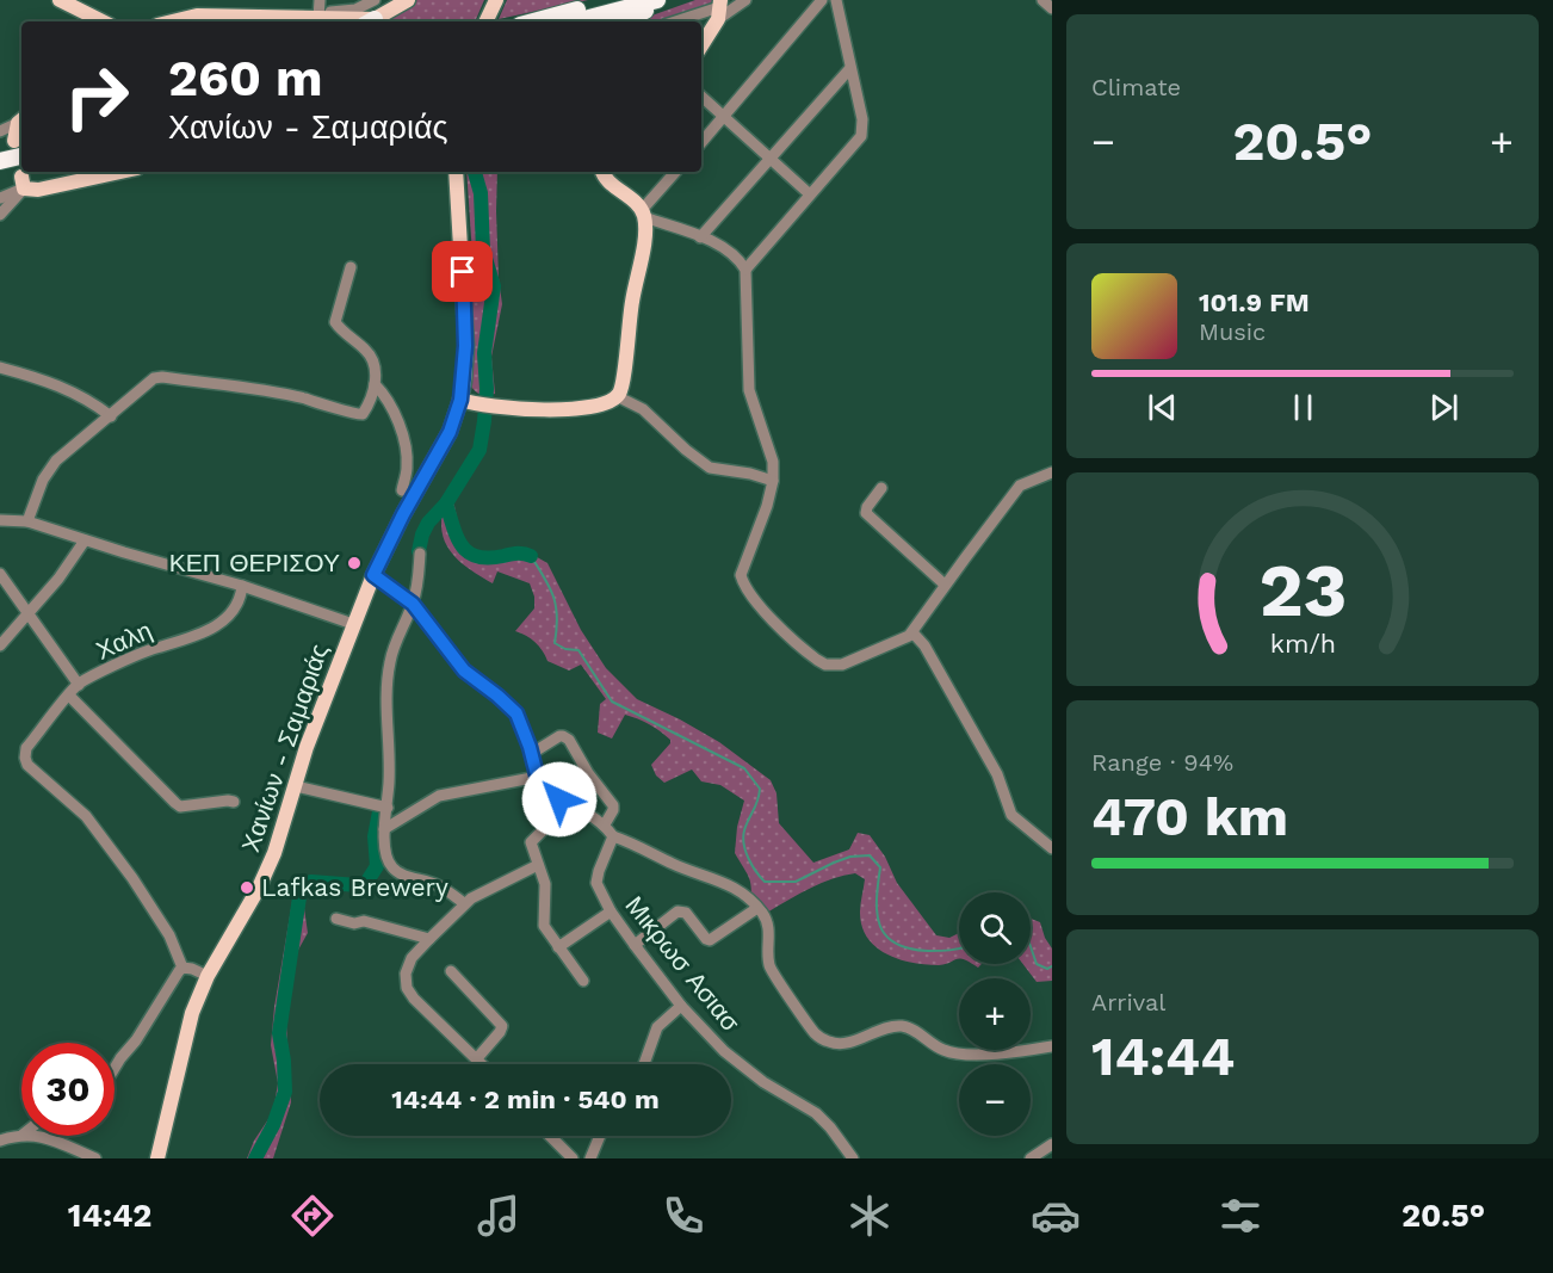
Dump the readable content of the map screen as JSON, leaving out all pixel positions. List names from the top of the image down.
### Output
{
  "streets": {
    "main road": ["Χανίων - Σαμαριάς"],
    "street": ["Χαλη", "Μικρωσ Ασιασ"]
  },
  "places": ["ΚΕΠ ΘΕΡΙΣΟΥ", "Lafkas Brewery"],
  "page": {
    "tile": [
      "Climate",
      ["Range · 94%", "470 km"],
      ["Arrival", "14:44"]
    ],
    "turn": ["260 m", "Χανίων - Σαμαριάς"],
    "heat": ["−", "20.5°", "+"],
    "song": ["101.9 FM", "Music"],
    "map_buttons": ["+", "−"],
    "limit": "30",
    "trip": "14:44 · 2 min · 540 m",
    "tabs": ["14:42", "20.5°"],
    "gauge": ["23", "km/h"]
  }
}
